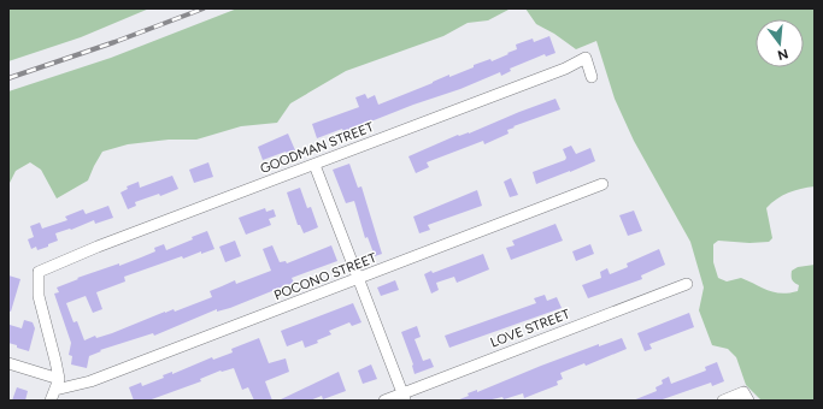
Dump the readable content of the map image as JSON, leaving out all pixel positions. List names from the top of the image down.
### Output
{
  "streets": {
    "street": ["GOODMAN STREET", "POCONO STREET", "LOVE STREET"]
  },
  "crossings": [
    ["GOODMAN STREET", "POCONO STREET"]
  ],
  "north": "bottom"
}
